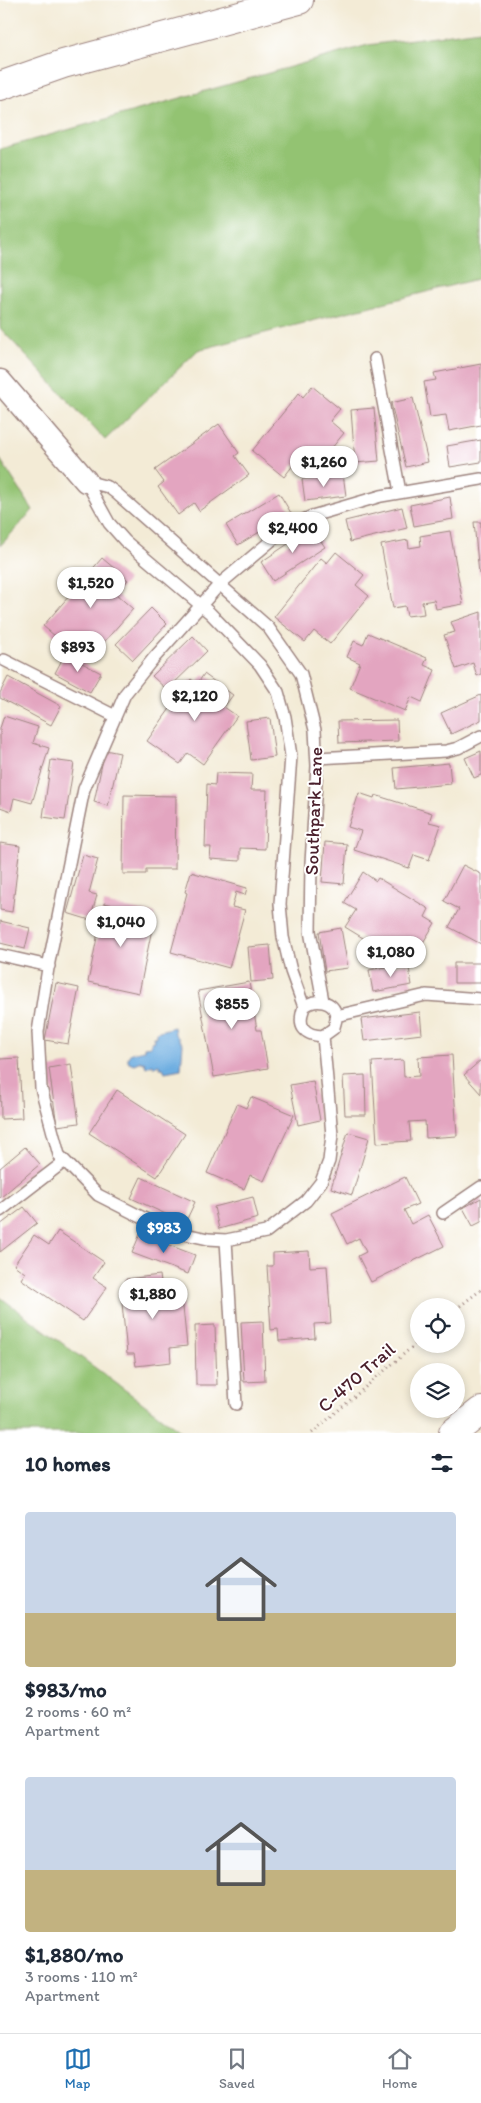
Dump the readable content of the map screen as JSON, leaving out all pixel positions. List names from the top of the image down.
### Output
{
  "streets": {
    "street": ["Southpark Lane"],
    "path": ["C-470 Trail"]
  },
  "page": {
    "price": [
      "$1,260",
      "$2,400",
      "$1,520",
      "$893",
      "$2,120",
      "$1,040",
      "$1,080",
      "$855",
      "$983",
      "$1,880"
    ],
    "heading": "10 homes",
    "list": [
      {
        "name": "$983/mo",
        "note": "2 rooms · 60 m² · Apartment"
      },
      {
        "name": "$1,880/mo",
        "note": "3 rooms · 110 m² · Apartment"
      }
    ],
    "tabs": ["Map", "Saved", "Home"]
  }
}
